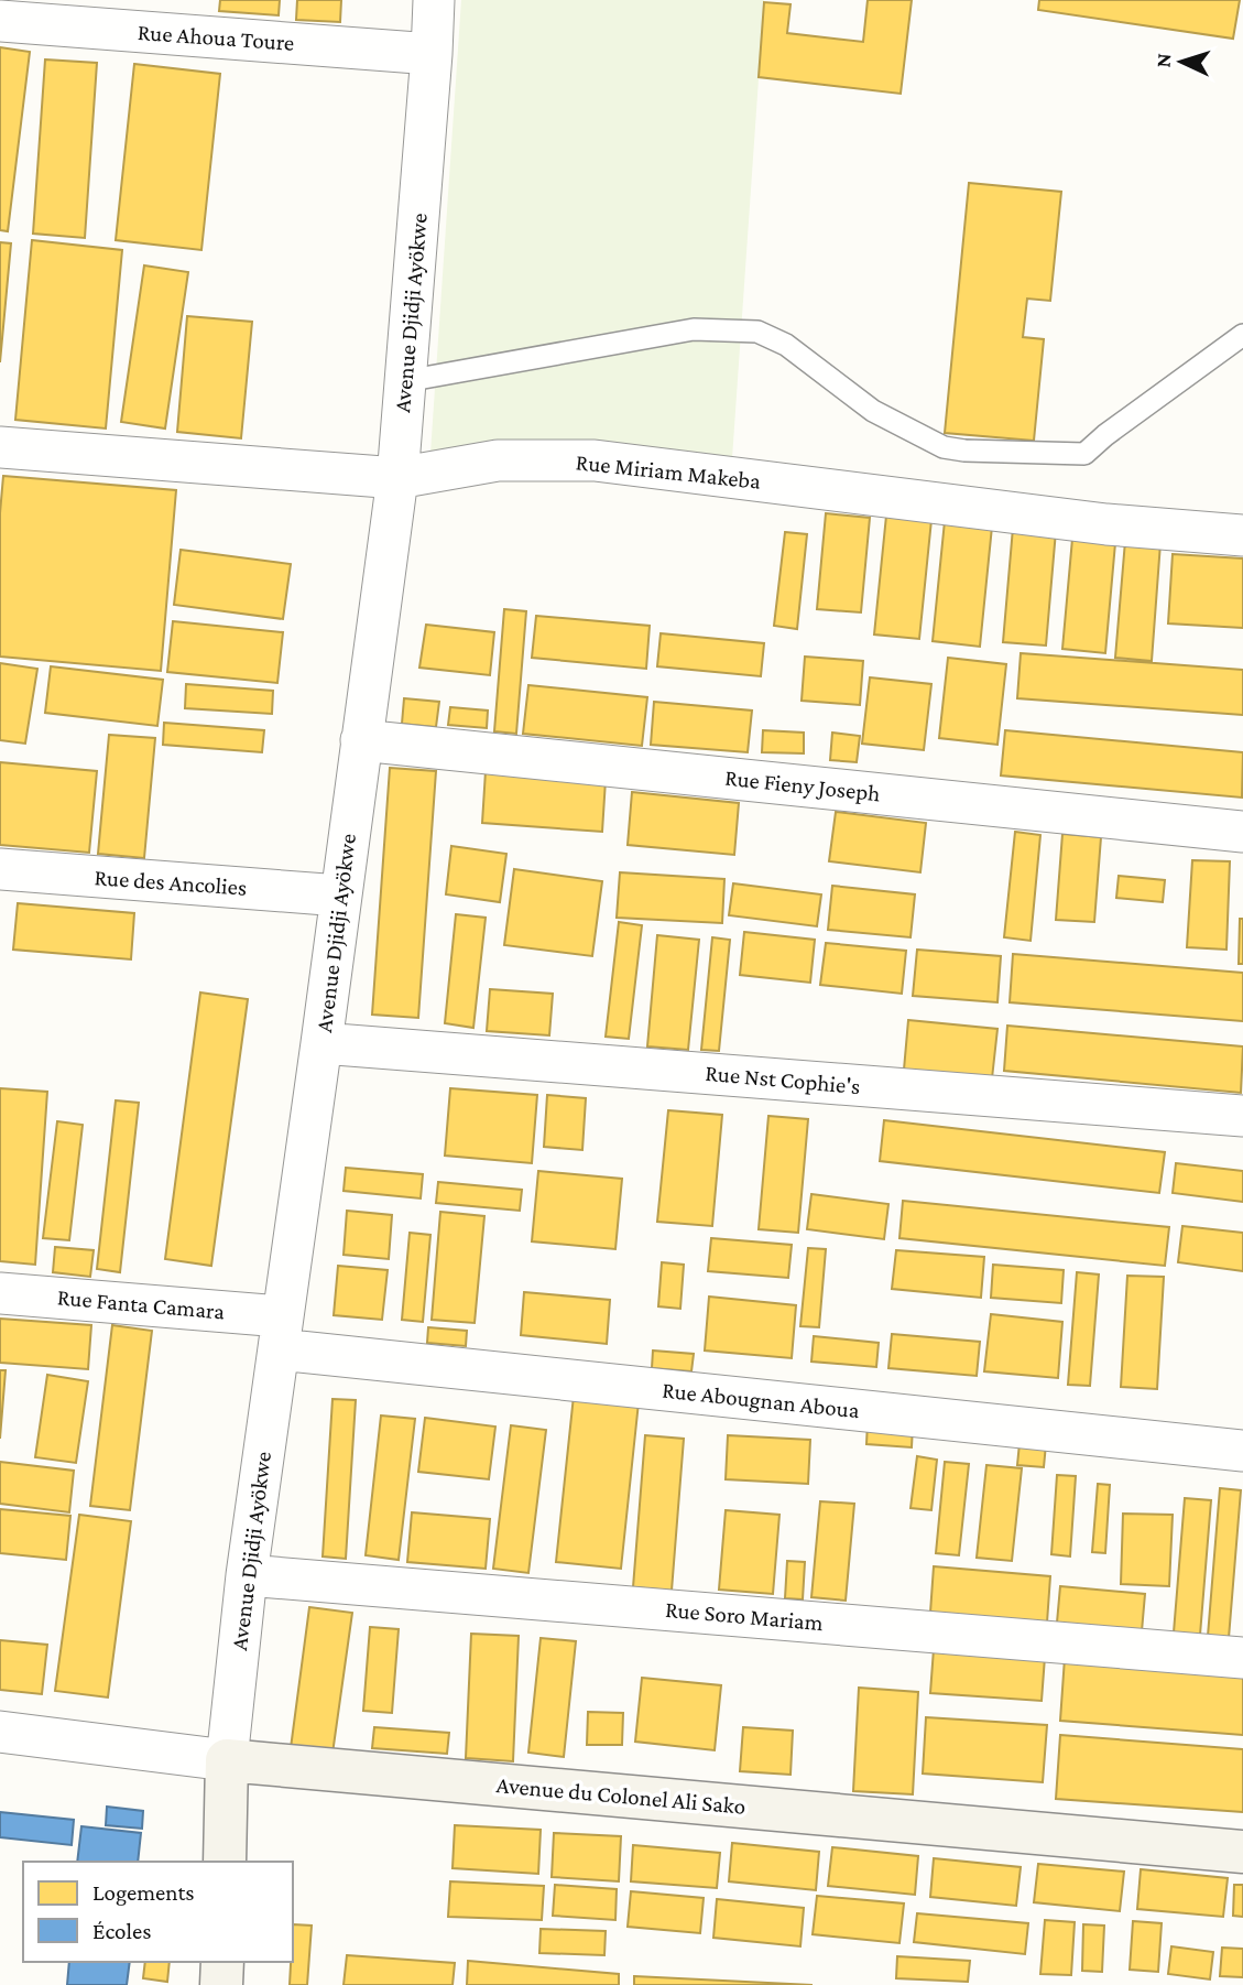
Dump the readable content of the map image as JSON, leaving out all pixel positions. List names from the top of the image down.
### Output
{
  "streets": {
    "street": [
      "Rue Ahoua Toure",
      "Avenue Djidji Ayökwe",
      "Rue Miriam Makeba",
      "Rue Fieny Joseph",
      "Rue des Ancolies",
      "Rue Nst Cophie's",
      "Rue Fanta Camara",
      "Rue Abougnan Aboua",
      "Rue Soro Mariam",
      "Avenue du Colonel Ali Sako"
    ]
  },
  "crossings": [
    ["Rue Ahoua Toure", "Avenue Djidji Ayökwe"],
    ["Avenue Djidji Ayökwe", "Rue Miriam Makeba"],
    ["Avenue Djidji Ayökwe", "Rue Fieny Joseph"],
    ["Avenue Djidji Ayökwe", "Rue des Ancolies"],
    ["Avenue Djidji Ayökwe", "Rue Nst Cophie's"],
    ["Avenue Djidji Ayökwe", "Rue Fanta Camara"],
    ["Avenue Djidji Ayökwe", "Rue Abougnan Aboua"],
    ["Avenue Djidji Ayökwe", "Rue Soro Mariam"],
    ["Avenue Djidji Ayökwe", "Avenue du Colonel Ali Sako"],
    ["Rue Fanta Camara", "Rue Abougnan Aboua"]
  ],
  "legend": ["Logements", "Écoles"],
  "north": "left"
}
